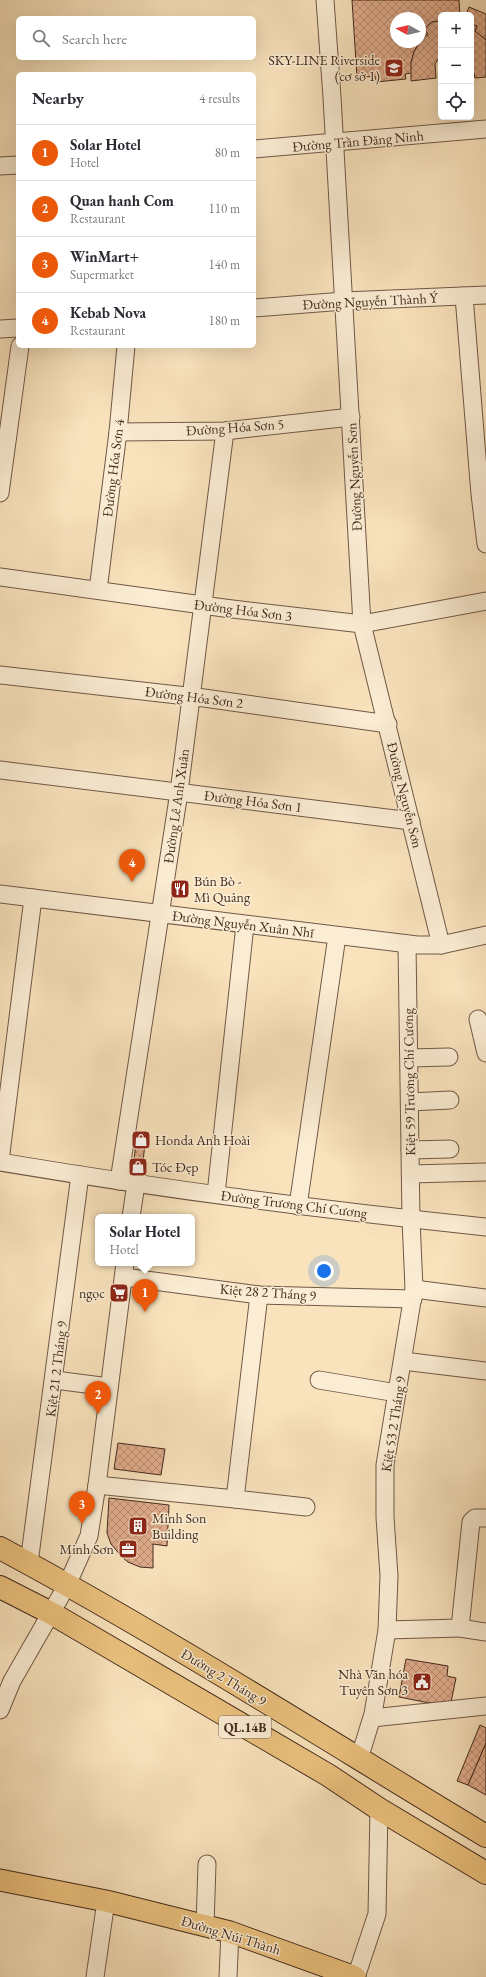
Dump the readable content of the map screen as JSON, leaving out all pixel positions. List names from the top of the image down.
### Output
{
  "streets": {
    "highway": ["Đường 2 Tháng 9", "QL.14B"],
    "main road": ["Đường Núi Thành"],
    "street": [
      "Đường Trần Đăng Ninh",
      "Đường Nguyễn Thành Ý",
      "Đường Hóa Sơn 5",
      "Đường Hóa Sơn 4",
      "Đường Nguyễn Sơn",
      "Đường Hóa Sơn 3",
      "Đường Hóa Sơn 2",
      "Đường Hóa Sơn 1",
      "Đường Lê Anh Xuân",
      "Đường Nguyễn Xuân Nhĩ",
      "Kiệt 59 Trương Chí Cương",
      "Đường Trương Chí Cương",
      "Kiệt 28 2 Tháng 9",
      "Kiệt 21 2 Tháng 9",
      "Kiệt 53 2 Tháng 9"
    ]
  },
  "crossings": [
    ["Đường Trần Đăng Ninh", "Đường Nguyễn Sơn"],
    ["Đường Nguyễn Thành Ý", "Đường Nguyễn Sơn"],
    ["Đường Hóa Sơn 5", "Đường Hóa Sơn 4"],
    ["Đường Hóa Sơn 5", "Đường Nguyễn Sơn"],
    ["Đường Hóa Sơn 5", "Đường Lê Anh Xuân"],
    ["Đường Hóa Sơn 4", "Đường Hóa Sơn 3"],
    ["Đường Nguyễn Sơn", "Đường Hóa Sơn 3"],
    ["Đường Nguyễn Sơn", "Đường Hóa Sơn 2"],
    ["Đường Nguyễn Sơn", "Đường Hóa Sơn 1"],
    ["Đường Nguyễn Sơn", "Đường Nguyễn Xuân Nhĩ"],
    ["Đường Hóa Sơn 3", "Đường Lê Anh Xuân"],
    ["Đường Hóa Sơn 2", "Đường Lê Anh Xuân"],
    ["Đường Hóa Sơn 1", "Đường Lê Anh Xuân"],
    ["Đường Lê Anh Xuân", "Đường Nguyễn Xuân Nhĩ"],
    ["Đường Lê Anh Xuân", "Đường Trương Chí Cương"],
    ["Đường Nguyễn Xuân Nhĩ", "Kiệt 59 Trương Chí Cương"],
    ["Kiệt 59 Trương Chí Cương", "Đường Trương Chí Cương"],
    ["Kiệt 59 Trương Chí Cương", "Kiệt 53 2 Tháng 9"],
    ["Đường Trương Chí Cương", "Kiệt 21 2 Tháng 9"],
    ["Đường Trương Chí Cương", "Kiệt 53 2 Tháng 9"],
    ["Kiệt 28 2 Tháng 9", "Kiệt 53 2 Tháng 9"],
    ["Kiệt 21 2 Tháng 9", "Đường 2 Tháng 9"],
    ["Kiệt 53 2 Tháng 9", "Đường 2 Tháng 9"]
  ],
  "places": {
    "school or university": ["SKY-LINE Riverside (cơ sở 1)"],
    "restaurant": ["Bún Bò - Mì Quảng"],
    "shop": ["Honda Anh Hoài", "Tóc Đẹp"],
    "supermarket": ["ngọc"],
    "building": ["Minh Son Building"],
    "office": ["Minh Sơn"],
    "public building": ["Nhà Văn hóa Tuyên Sơn 3"]
  },
  "north": "left",
  "page": {
    "map_buttons": ["+", "−"],
    "search": "Search here",
    "heading": ["Nearby", "4 results"],
    "list": [
      {
        "mark": "1",
        "name": "Solar Hotel",
        "note": "Hotel",
        "value": "80 m"
      },
      {
        "mark": "2",
        "name": "Quan hanh Com",
        "note": "Restaurant",
        "value": "110 m"
      },
      {
        "mark": "3",
        "name": "WinMart+",
        "note": "Supermarket",
        "value": "140 m"
      },
      {
        "mark": "4",
        "name": "Kebab Nova",
        "note": "Restaurant",
        "value": "180 m"
      }
    ],
    "pins": [
      "4",
      "1",
      "2",
      "3"
    ],
    "popup": ["Solar Hotel", "Hotel"]
  }
}
